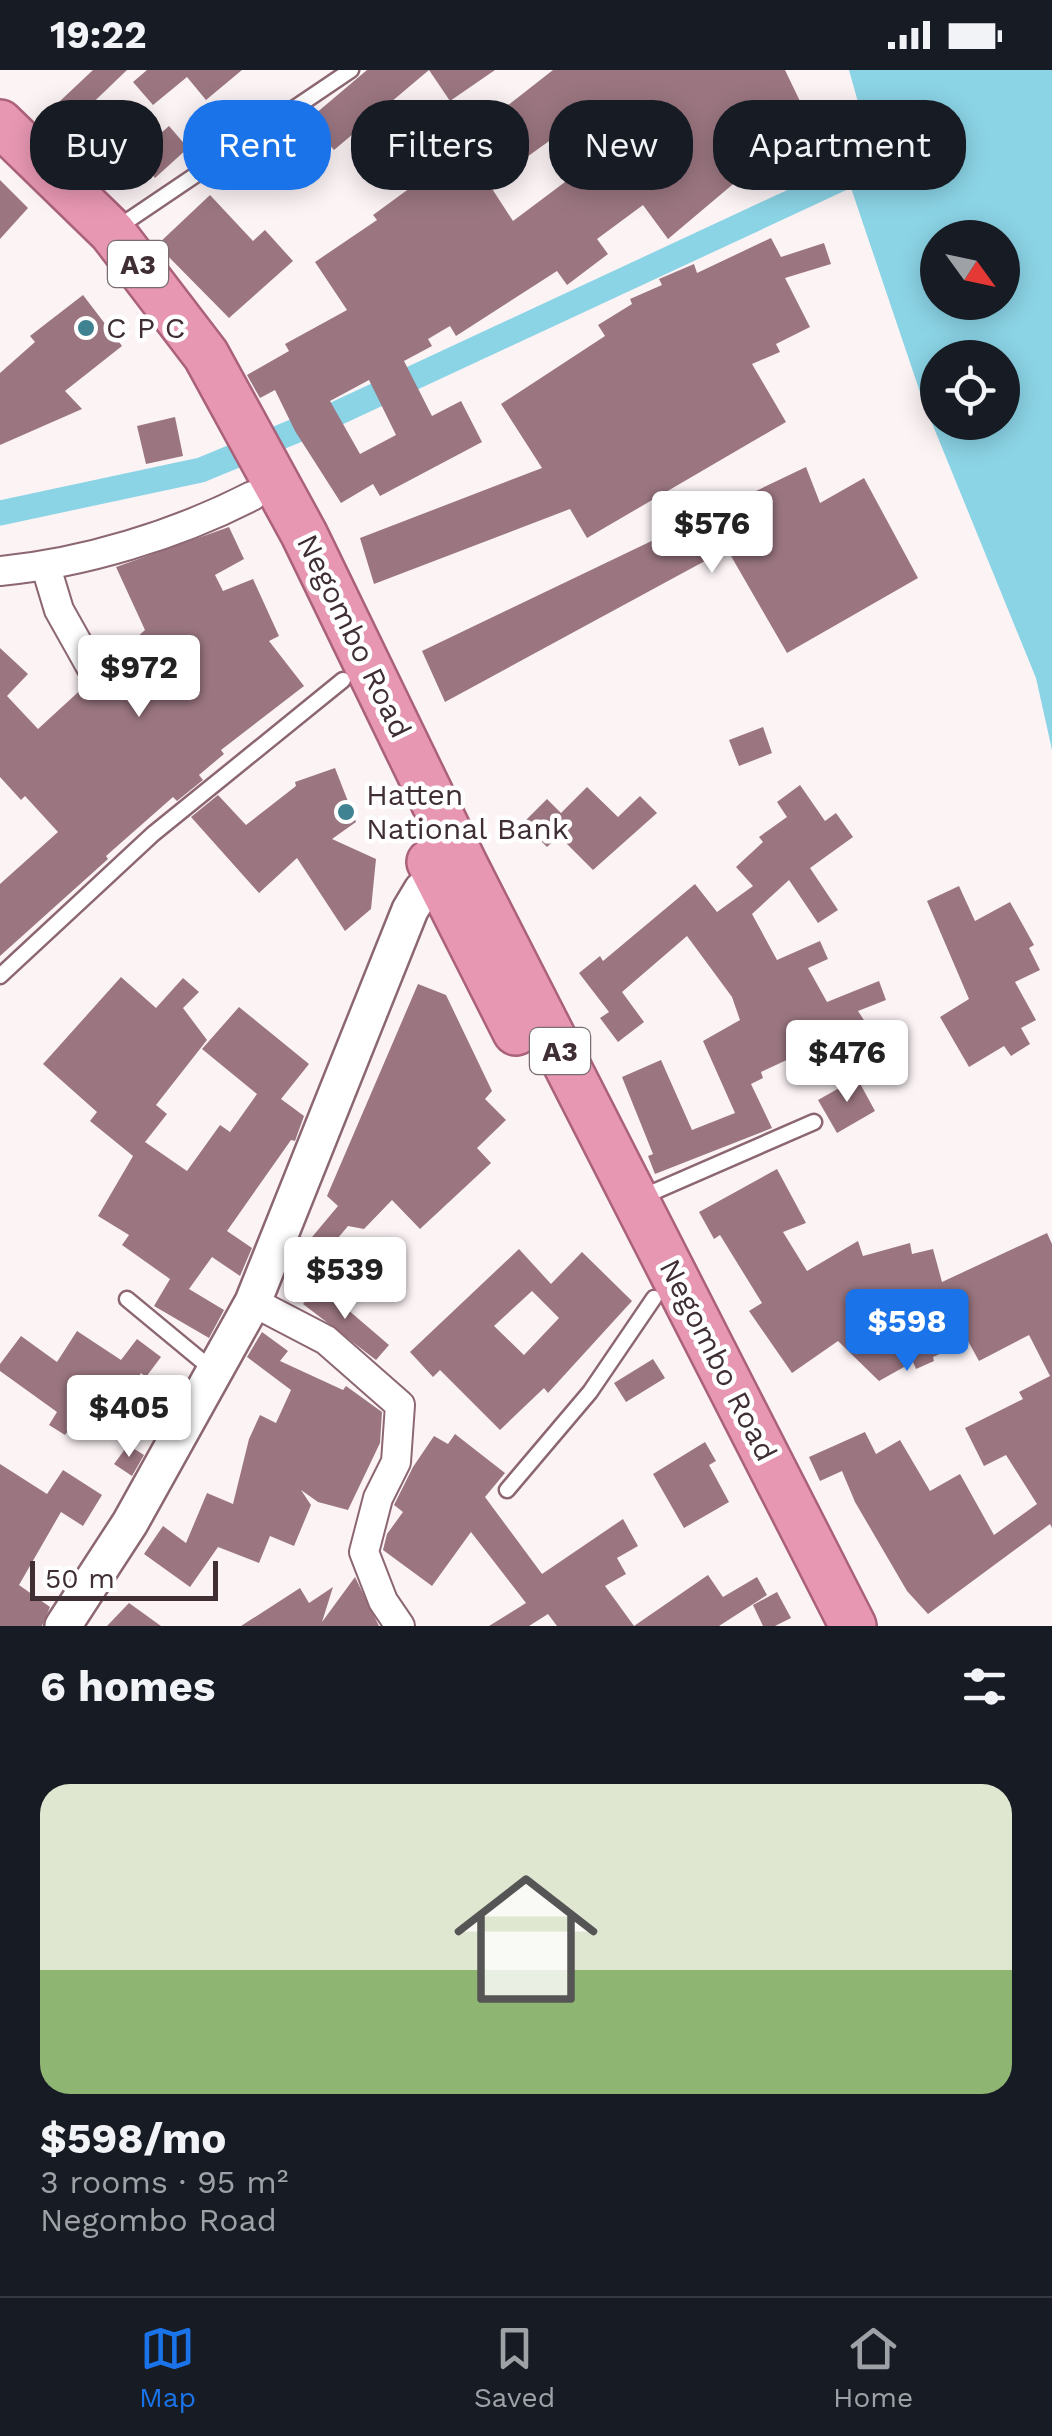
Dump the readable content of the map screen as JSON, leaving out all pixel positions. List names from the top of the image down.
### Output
{
  "streets": {
    "highway": ["A3", "Negombo Road"]
  },
  "places": ["C P C", "Hatten National Bank"],
  "scale_bar": "50 m",
  "north": "bottom right",
  "page": {
    "status": "19:22",
    "chip": [
      "Buy",
      "Rent",
      "Filters",
      "New",
      "Apartment"
    ],
    "price": [
      "$576",
      "$972",
      "$476",
      "$539",
      "$598",
      "$405"
    ],
    "scale": "50 m",
    "heading": "6 homes",
    "list": [
      {
        "name": "$598/mo",
        "note": "3 rooms · 95 m² · Negombo Road"
      }
    ],
    "tabs": ["Map", "Saved", "Home"]
  }
}
